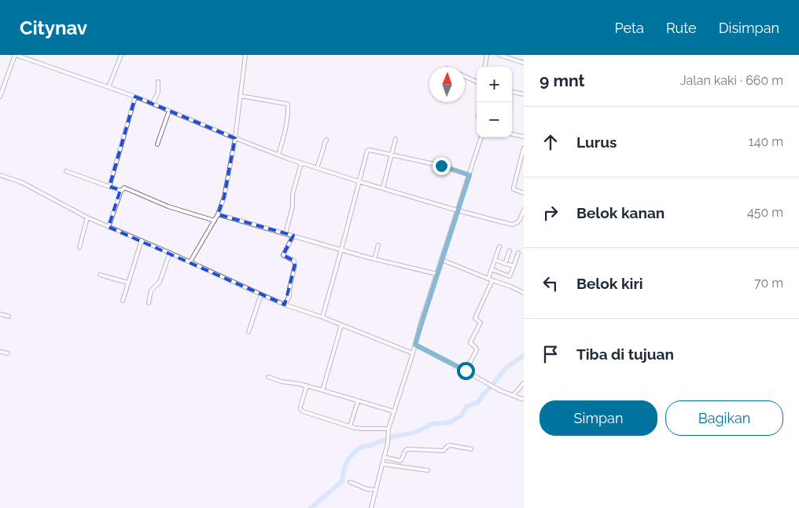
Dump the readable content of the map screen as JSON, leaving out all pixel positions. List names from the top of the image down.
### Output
{
  "north": "top",
  "page": {
    "header": "Citynav",
    "nav": ["Peta", "Rute", "Disimpan"],
    "heading": ["9 mnt", "Jalan kaki · 660 m"],
    "map_buttons": ["+", "−"],
    "list": [
      ["Lurus", "140 m"],
      ["Belok kanan", "450 m"],
      ["Belok kiri", "70 m"],
      "Tiba di tujuan"
    ],
    "buttons": ["Simpan", "Bagikan"]
  }
}
